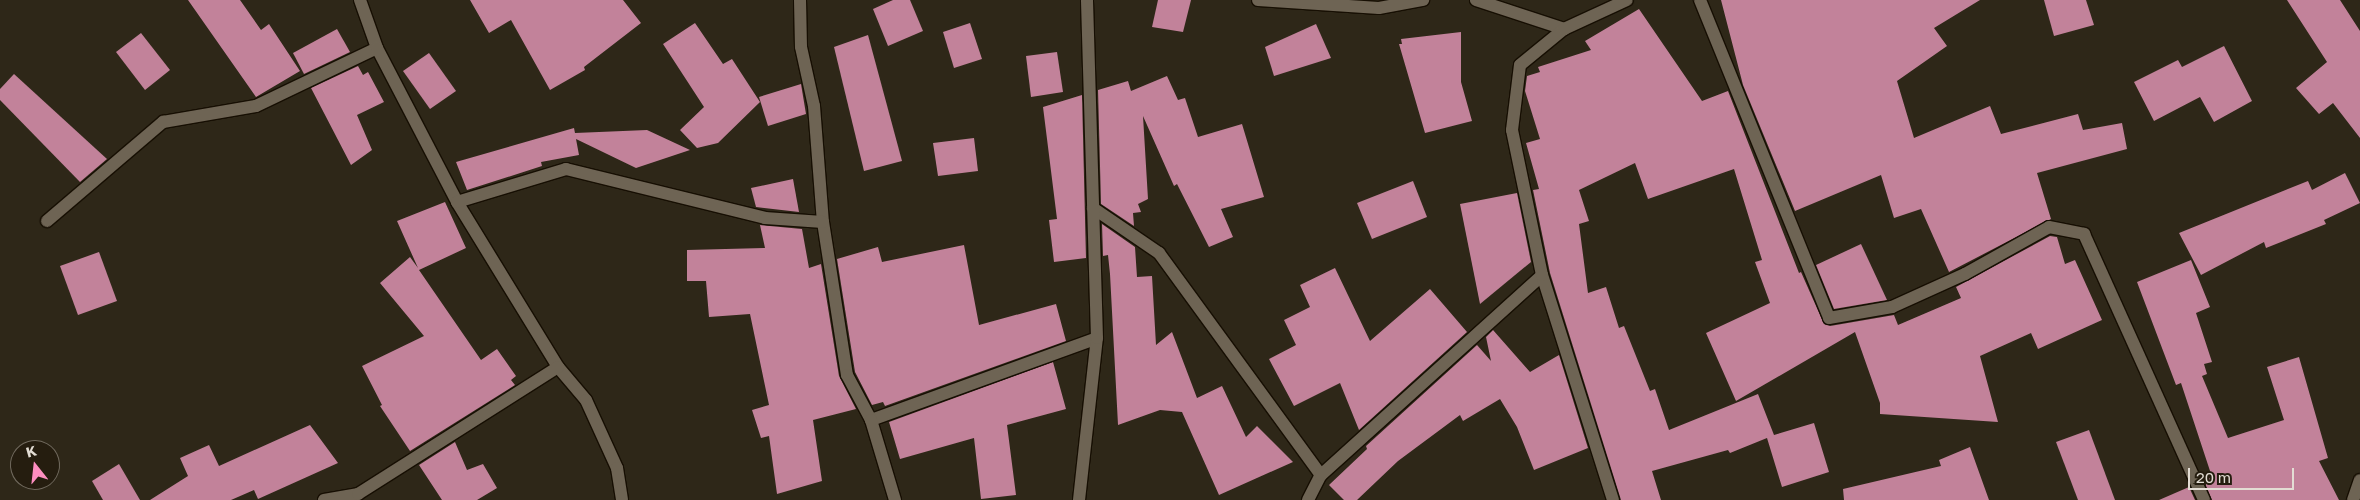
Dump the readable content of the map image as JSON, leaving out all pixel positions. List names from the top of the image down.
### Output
{
  "scale_bar": "20 m",
  "north": "top"
}
